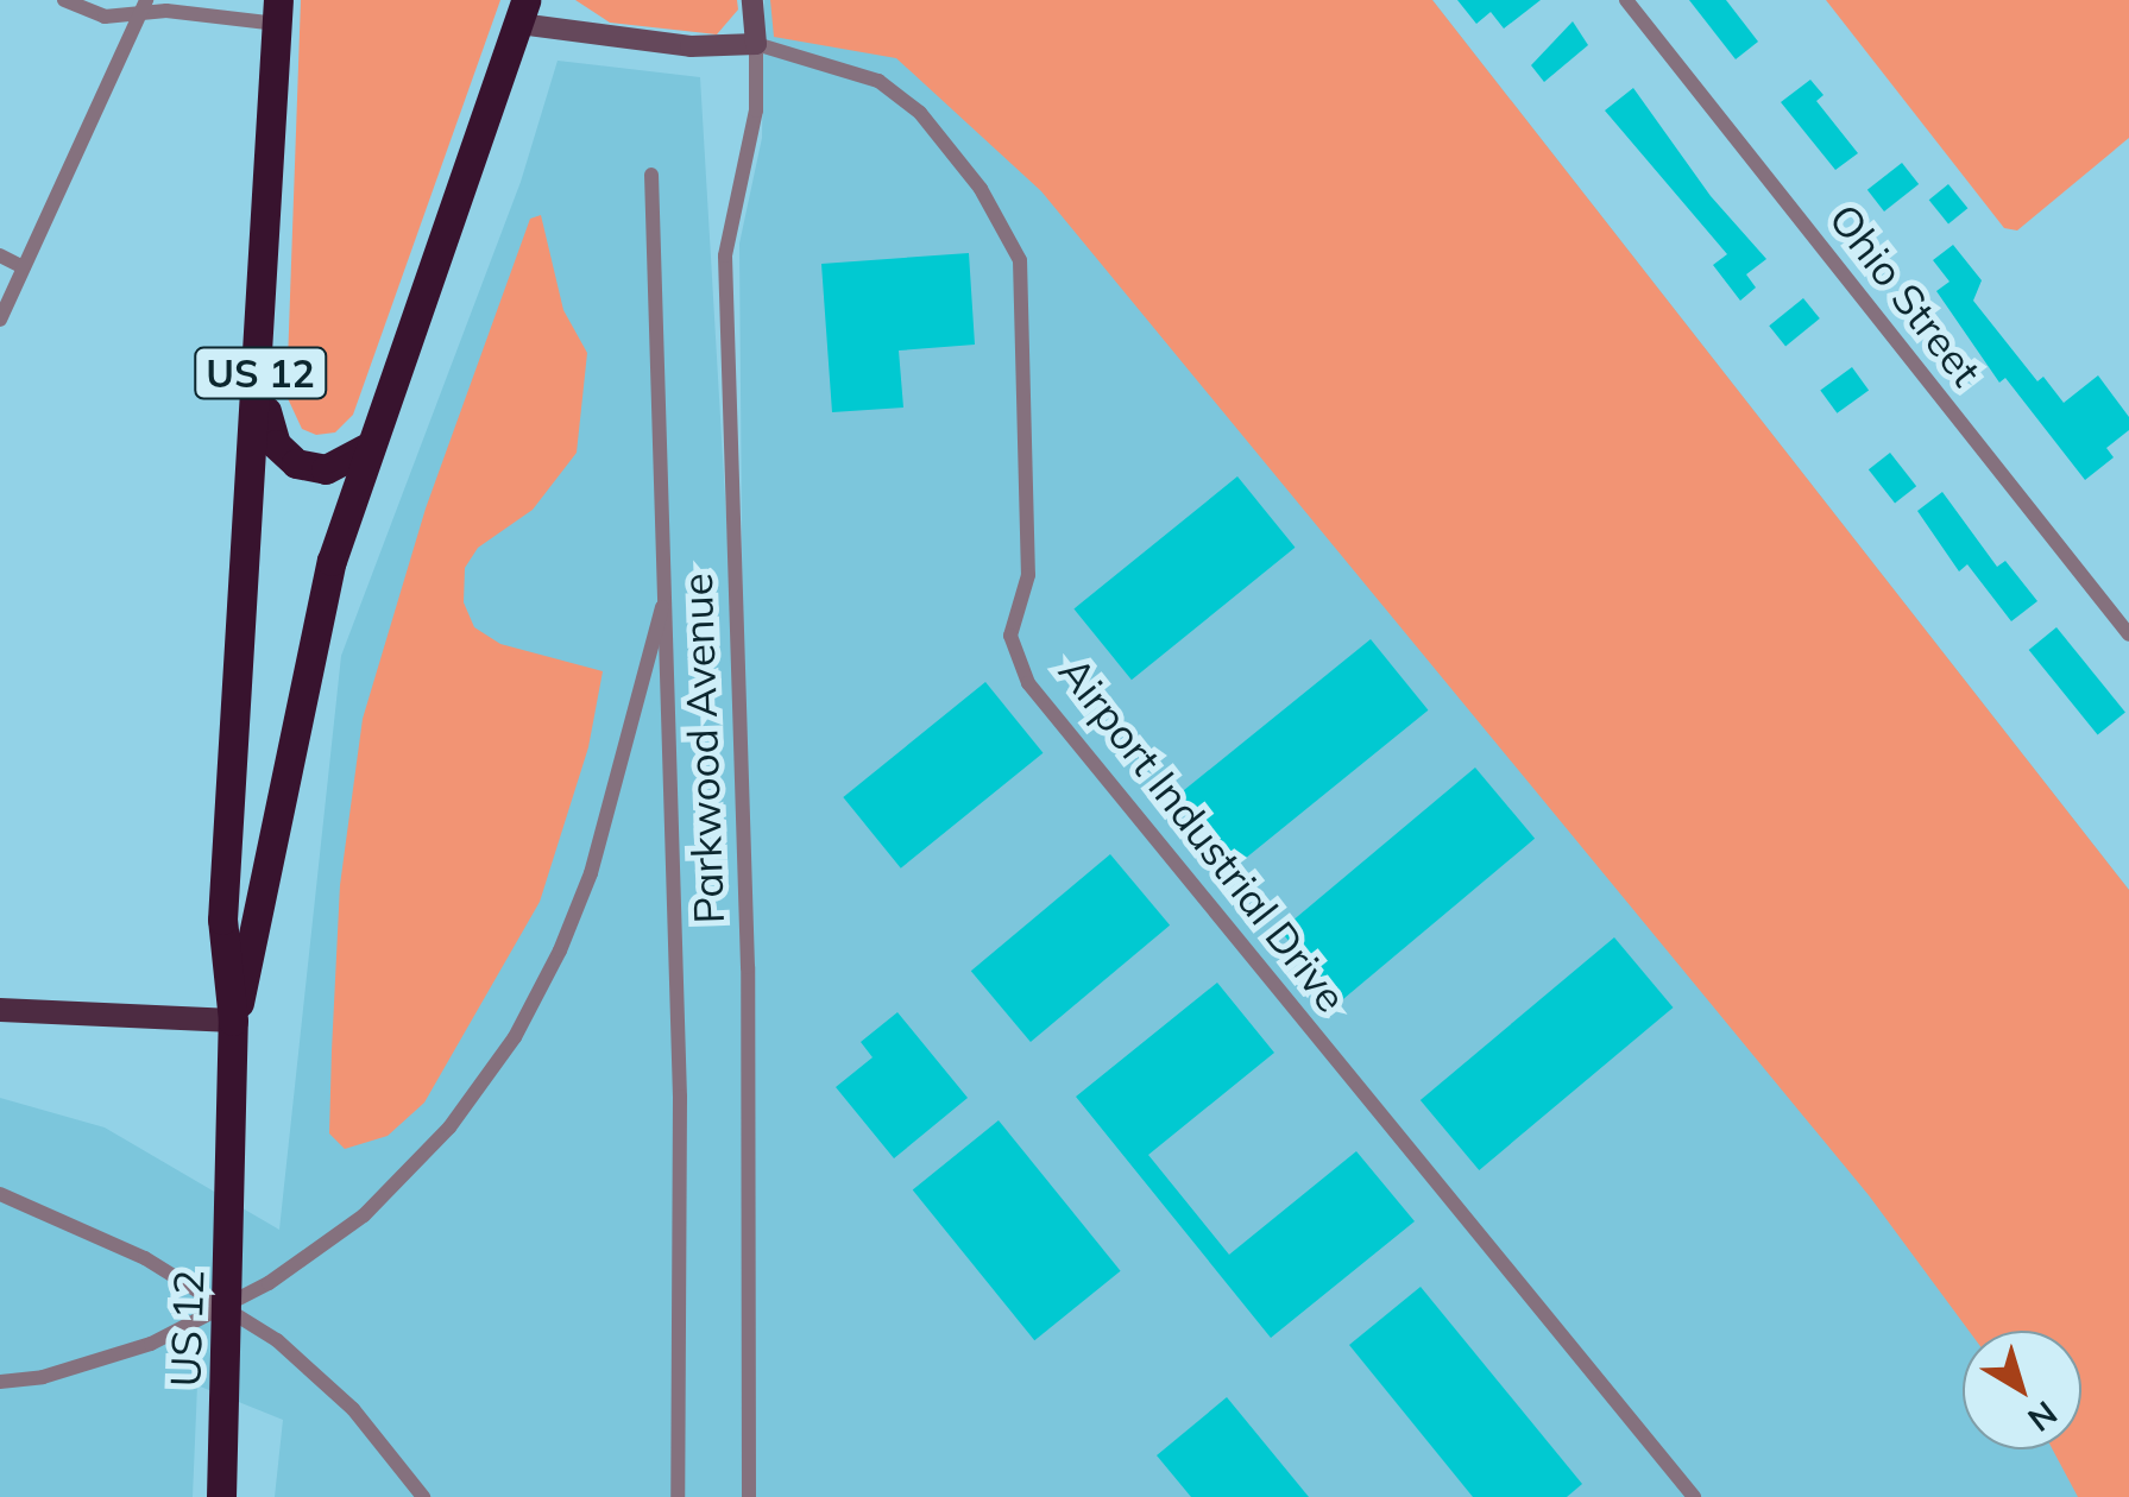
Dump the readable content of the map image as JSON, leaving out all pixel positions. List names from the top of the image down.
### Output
{
  "streets": {
    "highway": ["US 12"],
    "street": ["Ohio Street", "Parkwood Avenue", "Airport Industrial Drive"]
  },
  "crossings": [
    ["US 12", "Airport Industrial Drive"],
    ["Parkwood Avenue", "Airport Industrial Drive"]
  ],
  "north": "bottom right"
}
